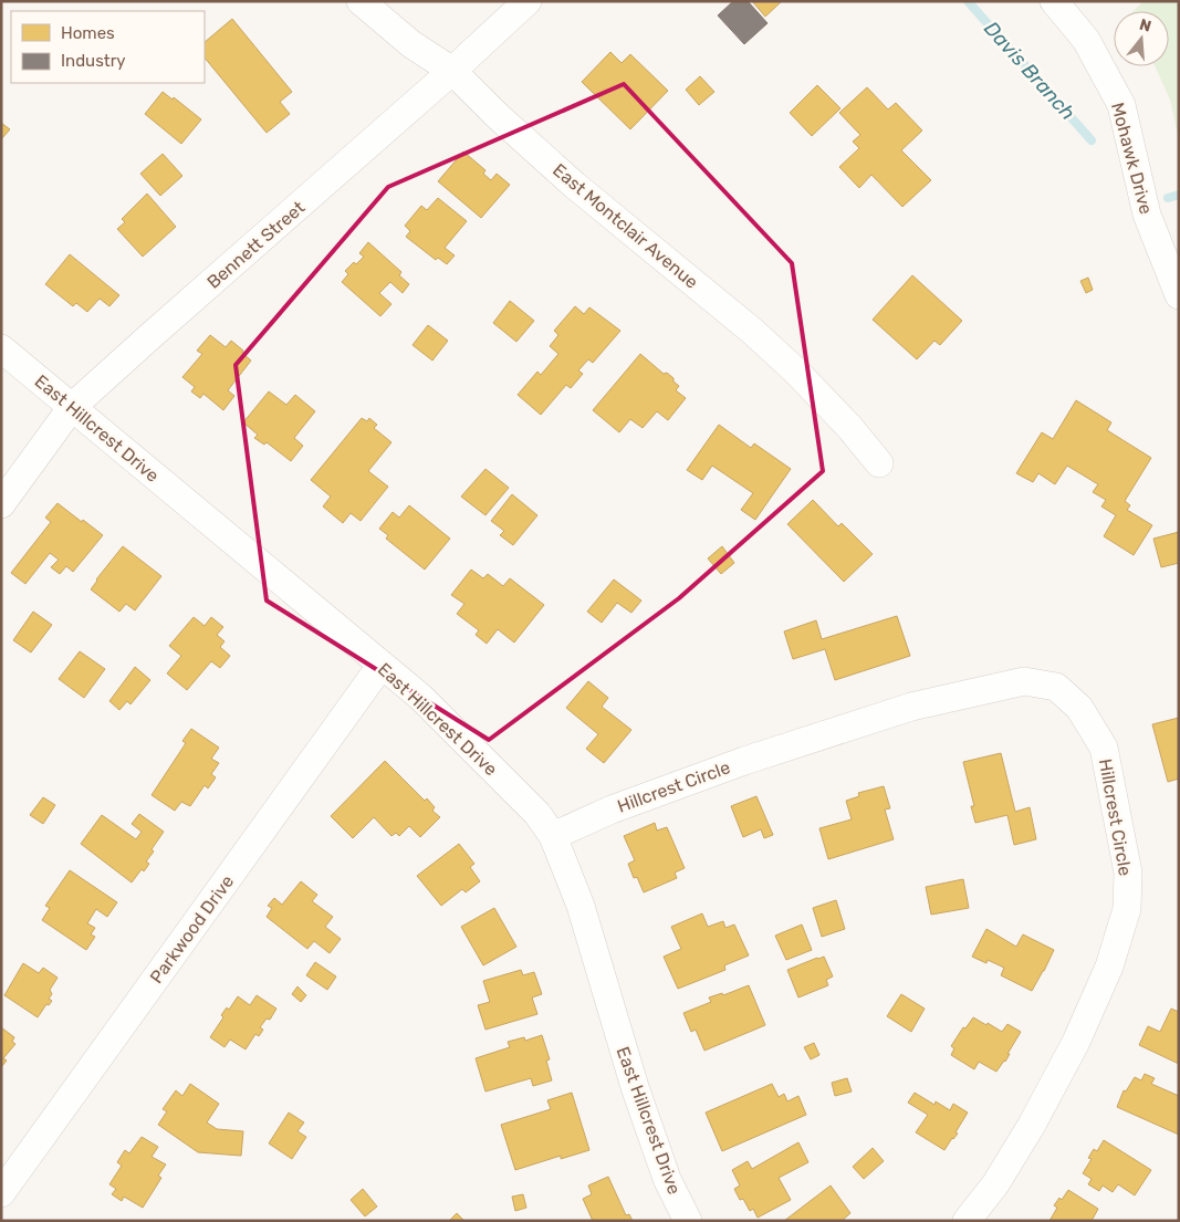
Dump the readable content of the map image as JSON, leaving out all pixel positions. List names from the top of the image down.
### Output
{
  "streets": {
    "street": [
      "Mohawk Drive",
      "East Montclair Avenue",
      "Bennett Street",
      "East Hillcrest Drive",
      "Hillcrest Circle",
      "Parkwood Drive"
    ]
  },
  "crossings": [
    ["East Montclair Avenue", "Bennett Street"],
    ["Bennett Street", "East Hillcrest Drive"],
    ["East Hillcrest Drive", "Hillcrest Circle"],
    ["East Hillcrest Drive", "Parkwood Drive"]
  ],
  "water": ["Davis Branch"],
  "legend": ["Homes", "Industry"],
  "north": "top"
}
